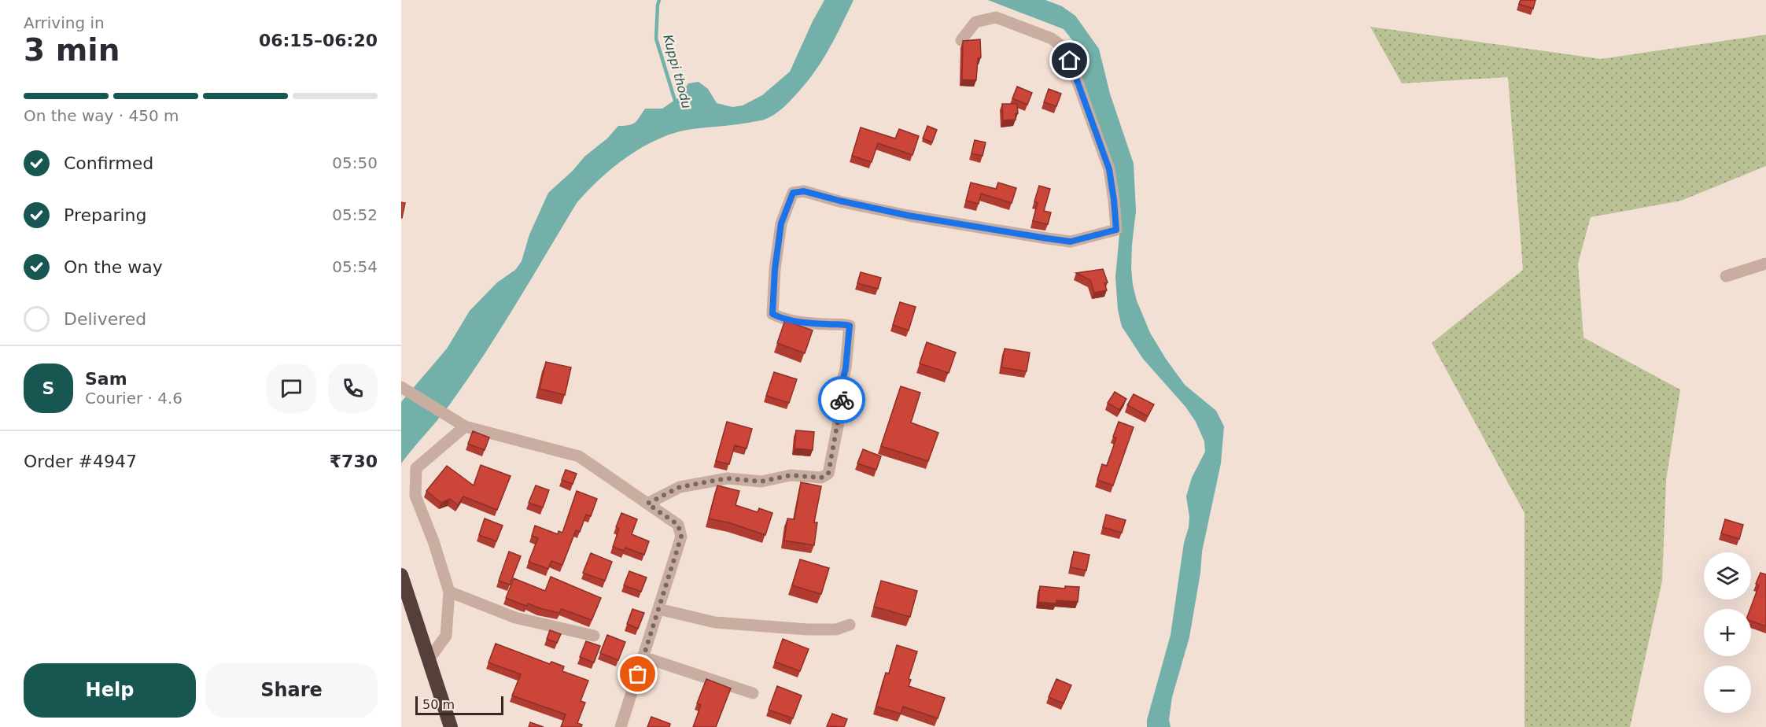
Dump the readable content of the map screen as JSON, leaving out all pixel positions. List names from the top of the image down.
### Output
{
  "water": ["Kuppi thodu"],
  "scale_bar": "50 m",
  "page": {
    "heading": ["3 min", "Arriving in", "06:15–06:20"],
    "panel": [
      "Sam",
      "Courier · 4.6",
      "Order #4947",
      "₹730"
    ],
    "bar": "On the way · 450 m",
    "list": [
      ["Confirmed", "05:50"],
      ["Preparing", "05:52"],
      ["On the way", "05:54"],
      "Delivered"
    ],
    "round": "S",
    "map_buttons": ["+", "−"],
    "buttons": ["Help", "Share"],
    "scale": "50 m"
  }
}
